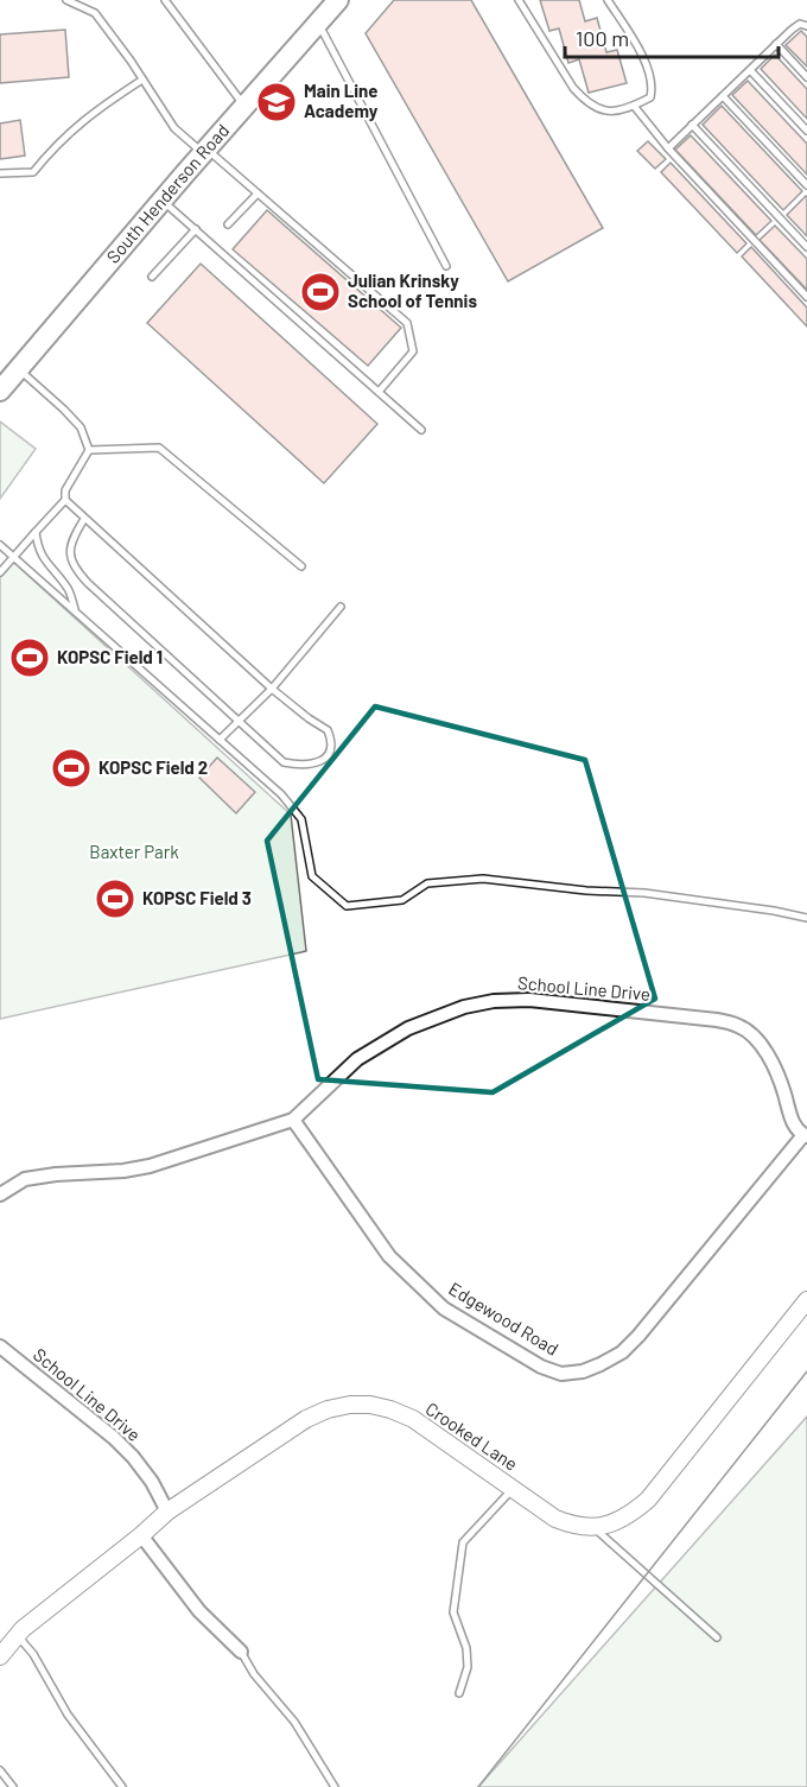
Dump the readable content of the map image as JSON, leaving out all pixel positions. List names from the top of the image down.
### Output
{
  "streets": {
    "main road": ["South Henderson Road"],
    "street": ["School Line Drive", "Edgewood Road", "Crooked Lane"]
  },
  "crossings": [
    ["School Line Drive", "Edgewood Road"],
    ["School Line Drive", "Crooked Lane"]
  ],
  "parks": ["Baxter Park"],
  "places": {
    "school or university": ["Main Line Academy"],
    "sports": [
      "Julian Krinsky School of Tennis",
      "KOPSC Field 1",
      "KOPSC Field 2",
      "KOPSC Field 3"
    ]
  },
  "scale_bar": "100 m"
}
